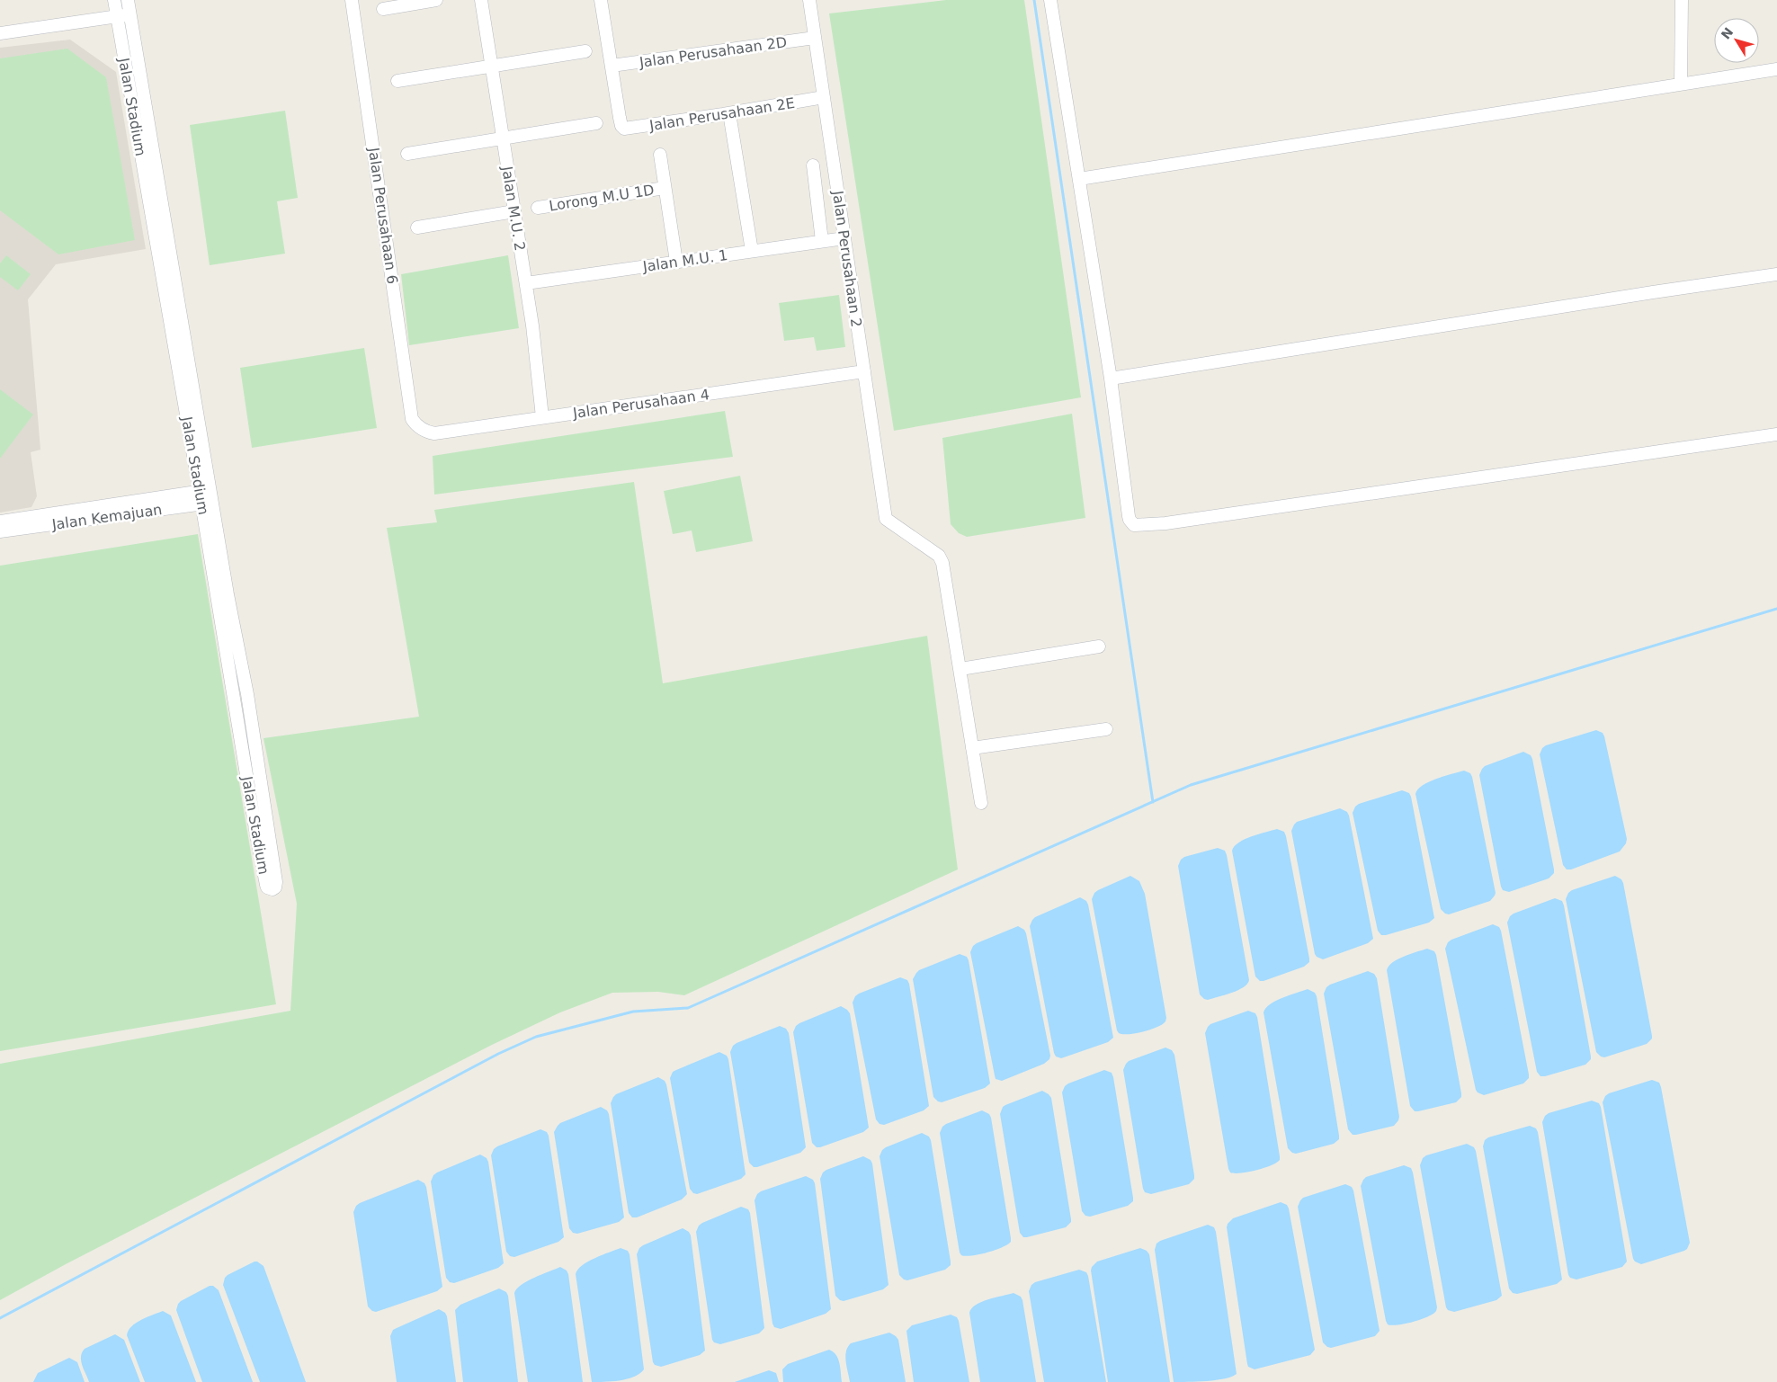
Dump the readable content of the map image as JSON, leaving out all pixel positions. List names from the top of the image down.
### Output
{
  "streets": {
    "street": [
      "Jalan Perusahaan 2D",
      "Jalan Stadium",
      "Jalan Perusahaan 2E",
      "Lorong M.U 1D",
      "Jalan M.U. 2",
      "Jalan Perusahaan 6",
      "Jalan Perusahaan 2",
      "Jalan M.U. 1",
      "Jalan Perusahaan 4",
      "Jalan Kemajuan"
    ]
  },
  "crossings": [
    ["Jalan Perusahaan 2D", "Jalan Perusahaan 2E"],
    ["Jalan Perusahaan 2D", "Jalan Perusahaan 2"],
    ["Jalan Stadium", "Jalan Kemajuan"],
    ["Jalan Perusahaan 2E", "Jalan Perusahaan 2"],
    ["Jalan M.U. 2", "Jalan M.U. 1"],
    ["Jalan M.U. 2", "Jalan Perusahaan 4"],
    ["Jalan Perusahaan 6", "Jalan Perusahaan 4"],
    ["Jalan Perusahaan 2", "Jalan M.U. 1"],
    ["Jalan Perusahaan 2", "Jalan Perusahaan 4"]
  ],
  "north": "top left"
}
